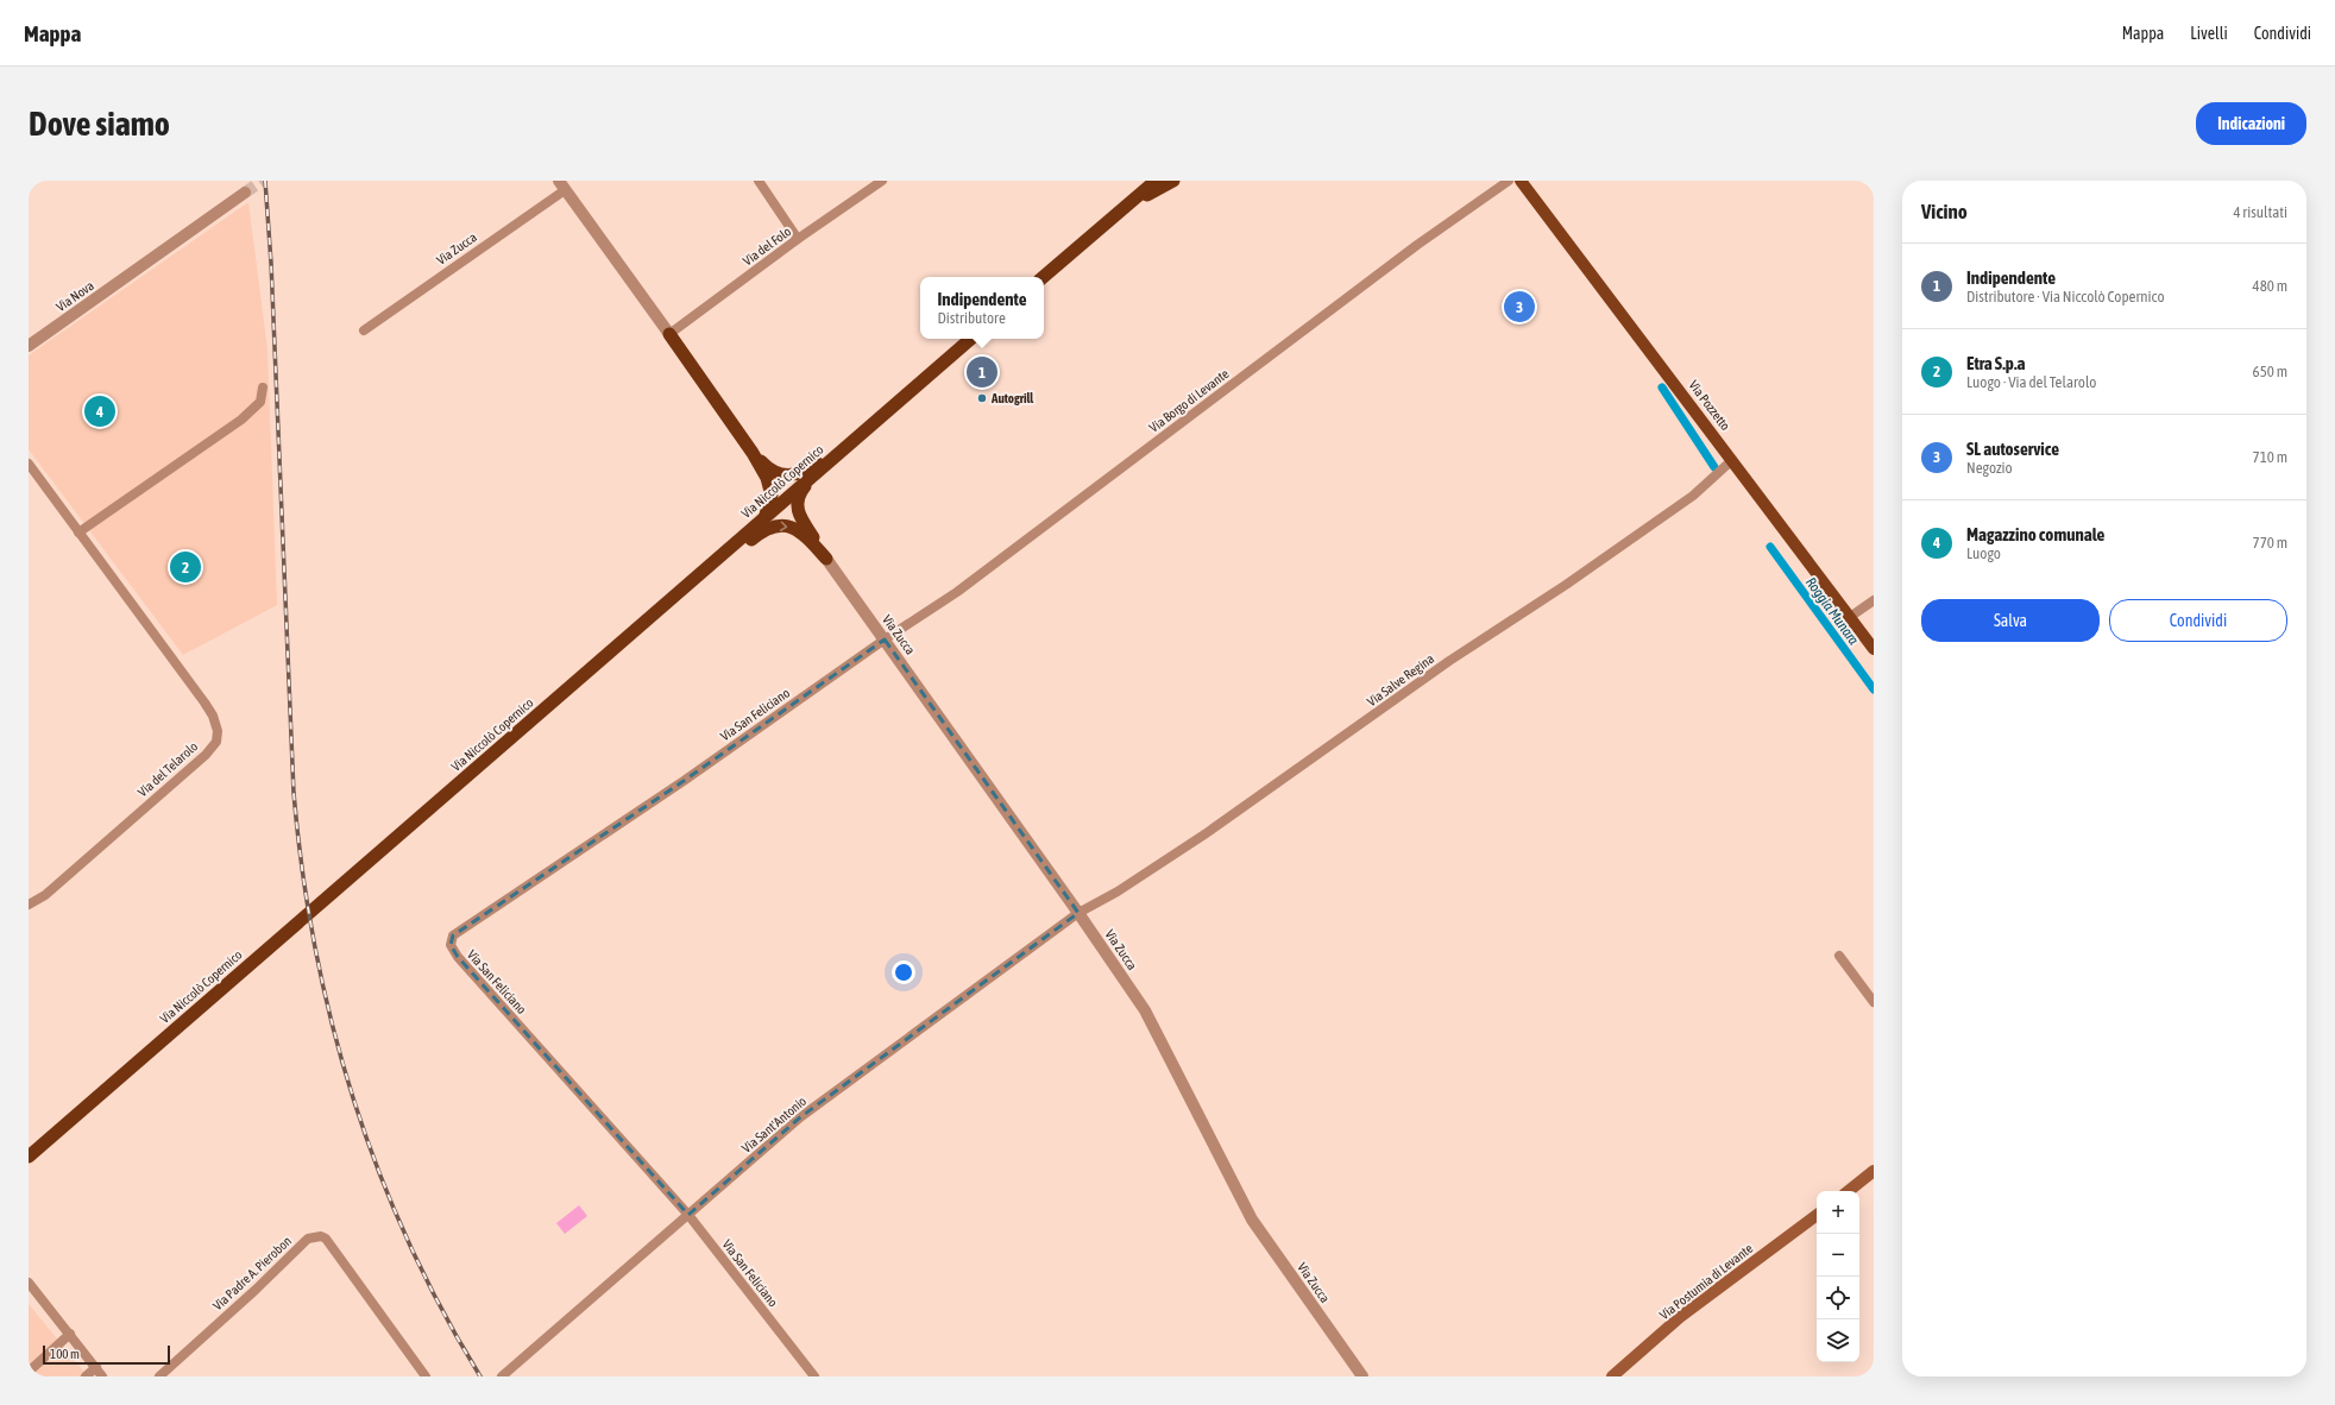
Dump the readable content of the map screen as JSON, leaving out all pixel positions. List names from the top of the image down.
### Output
{
  "streets": {
    "highway": ["Via Niccolò Copernico"],
    "main road": ["Via Pozzetto", "Via Postumia di Levante"],
    "street": [
      "Via del Folo",
      "Via Zucca",
      "Via Nova",
      "Via Borgo di Levante",
      "Via Salve Regina",
      "Via San Feliciano",
      "Via del Telarolo",
      "Via Sant'Antonio",
      "Via Padre A. Pierobon"
    ]
  },
  "crossings": [
    ["Via del Folo", "Via Zucca"],
    ["Via Zucca", "Via Borgo di Levante"],
    ["Via Zucca", "Via Salve Regina"],
    ["Via Zucca", "Via San Feliciano"],
    ["Via Zucca", "Via Sant'Antonio"],
    ["Via Borgo di Levante", "Via San Feliciano"],
    ["Via Pozzetto", "Via Salve Regina"],
    ["Via Salve Regina", "Via Sant'Antonio"],
    ["Via San Feliciano", "Via Sant'Antonio"]
  ],
  "water": ["Roggia Munara"],
  "places": ["Autogrill"],
  "scale_bar": "100 m",
  "page": {
    "header": "Mappa",
    "nav": ["Mappa", "Livelli", "Condividi"],
    "buttons": [
      "Indicazioni",
      ["Salva", "Condividi"]
    ],
    "title": "Dove siamo",
    "heading": ["Vicino", "4 risultati"],
    "list": [
      {
        "mark": "1",
        "name": "Indipendente",
        "note": "Distributore · Via Niccolò Copernico",
        "value": "480 m"
      },
      {
        "mark": "2",
        "name": "Etra S.p.a",
        "note": "Luogo · Via del Telarolo",
        "value": "650 m"
      },
      {
        "mark": "3",
        "name": "SL autoservice",
        "note": "Negozio",
        "value": "710 m"
      },
      {
        "mark": "4",
        "name": "Magazzino comunale",
        "note": "Luogo",
        "value": "770 m"
      }
    ],
    "popup": ["Indipendente", "Distributore"],
    "pins": [
      "3",
      "1",
      "4",
      "2"
    ],
    "map_buttons": ["+", "−"],
    "scale": "100 m"
  }
}
